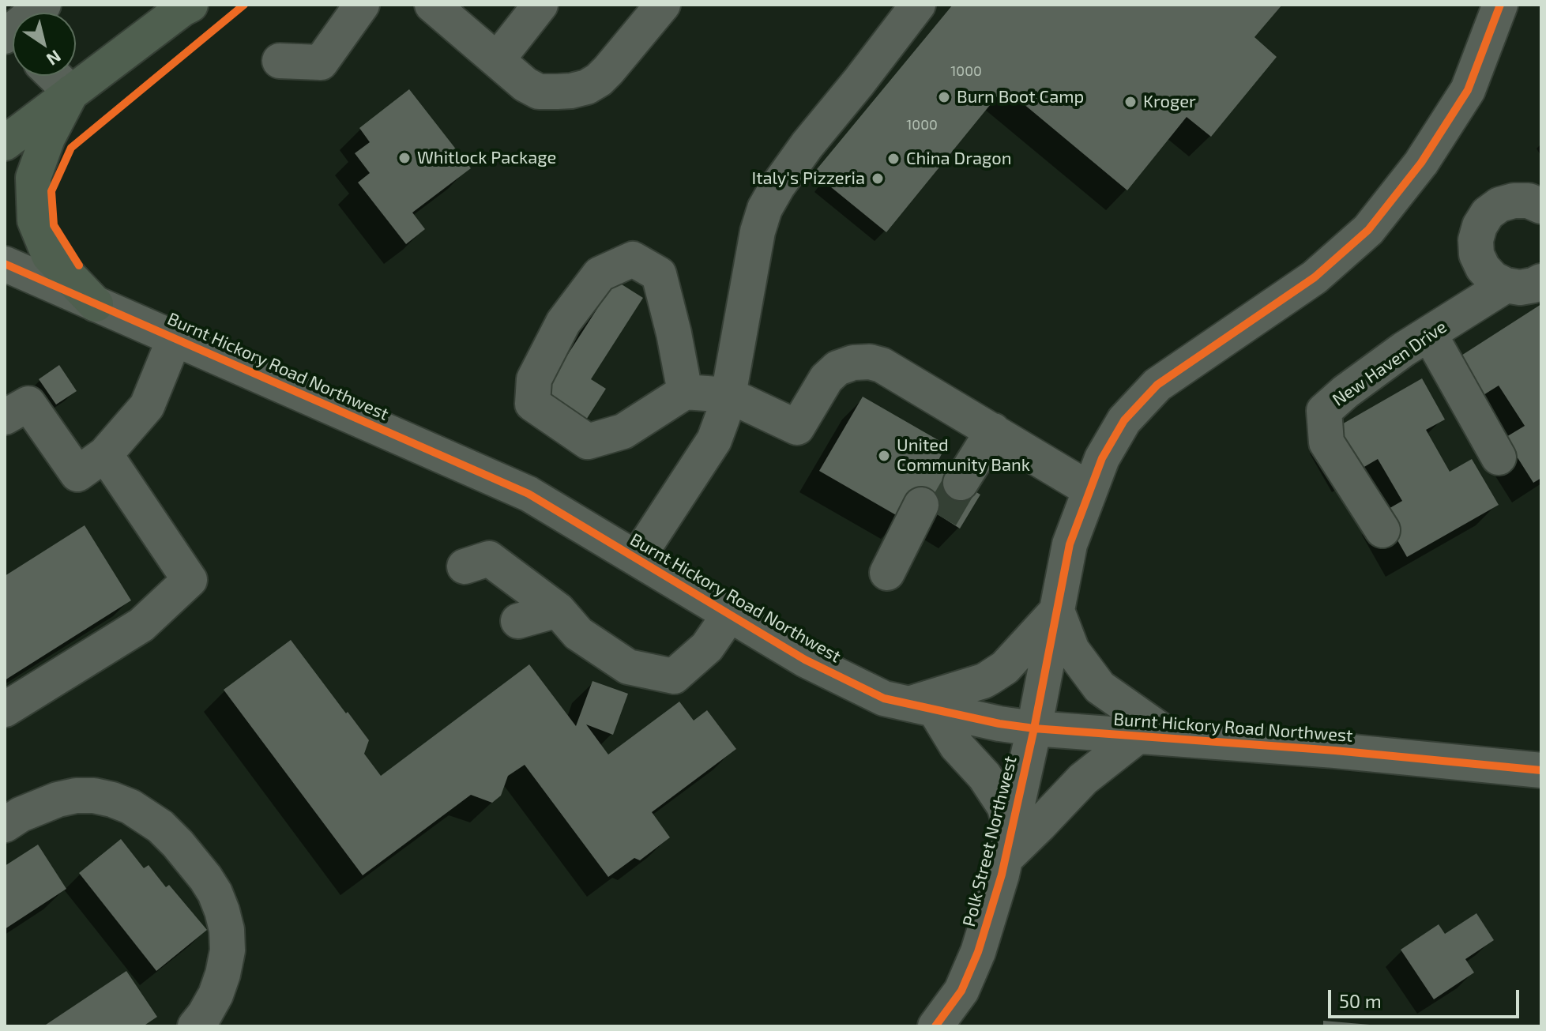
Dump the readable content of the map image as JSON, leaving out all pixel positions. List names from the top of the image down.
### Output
{
  "streets": {
    "street": ["New Haven Drive", "Burnt Hickory Road Northwest", "Polk Street Northwest"]
  },
  "crossings": [
    ["Burnt Hickory Road Northwest", "Polk Street Northwest"]
  ],
  "places": [
    "Burn Boot Camp",
    "Kroger",
    "Whitlock Package",
    "China Dragon",
    "Italy's Pizzeria",
    "United Community Bank"
  ],
  "house_numbers": ["1000", "1000"],
  "scale_bar": "50 m",
  "north": "bottom right"
}
